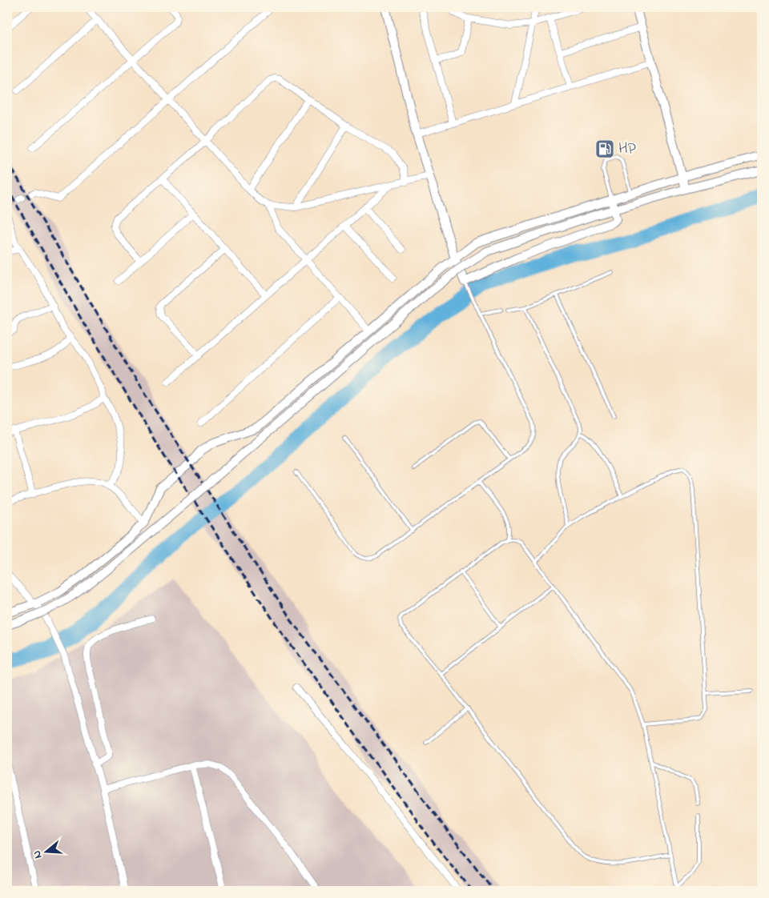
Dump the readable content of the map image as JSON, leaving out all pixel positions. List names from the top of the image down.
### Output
{
  "places": {
    "fuel station": ["HP"]
  },
  "north": "left"
}
